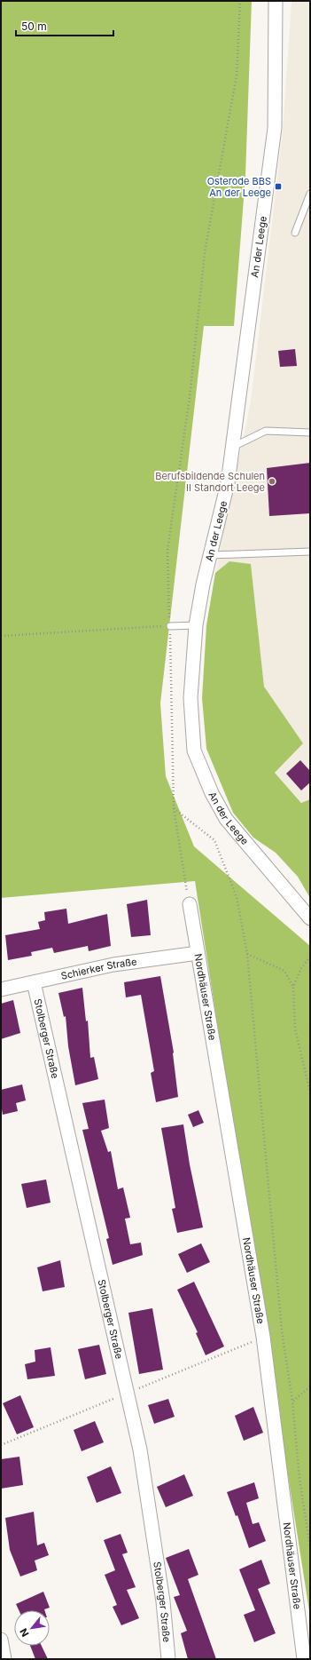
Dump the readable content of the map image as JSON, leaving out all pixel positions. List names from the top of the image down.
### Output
{
  "streets": {
    "street": [
      "An der Leege",
      "Schierker Straße",
      "Nordhäuser Straße",
      "Stolberger Straße"
    ]
  },
  "crossings": [
    ["Schierker Straße", "Nordhäuser Straße"],
    ["Schierker Straße", "Stolberger Straße"]
  ],
  "places": {
    "transit": ["Osterode BBS An der Leege"],
    "other": ["Berufsbildende Schulen II Standort Leege"]
  },
  "scale_bar": "50 m",
  "north": "bottom left"
}
